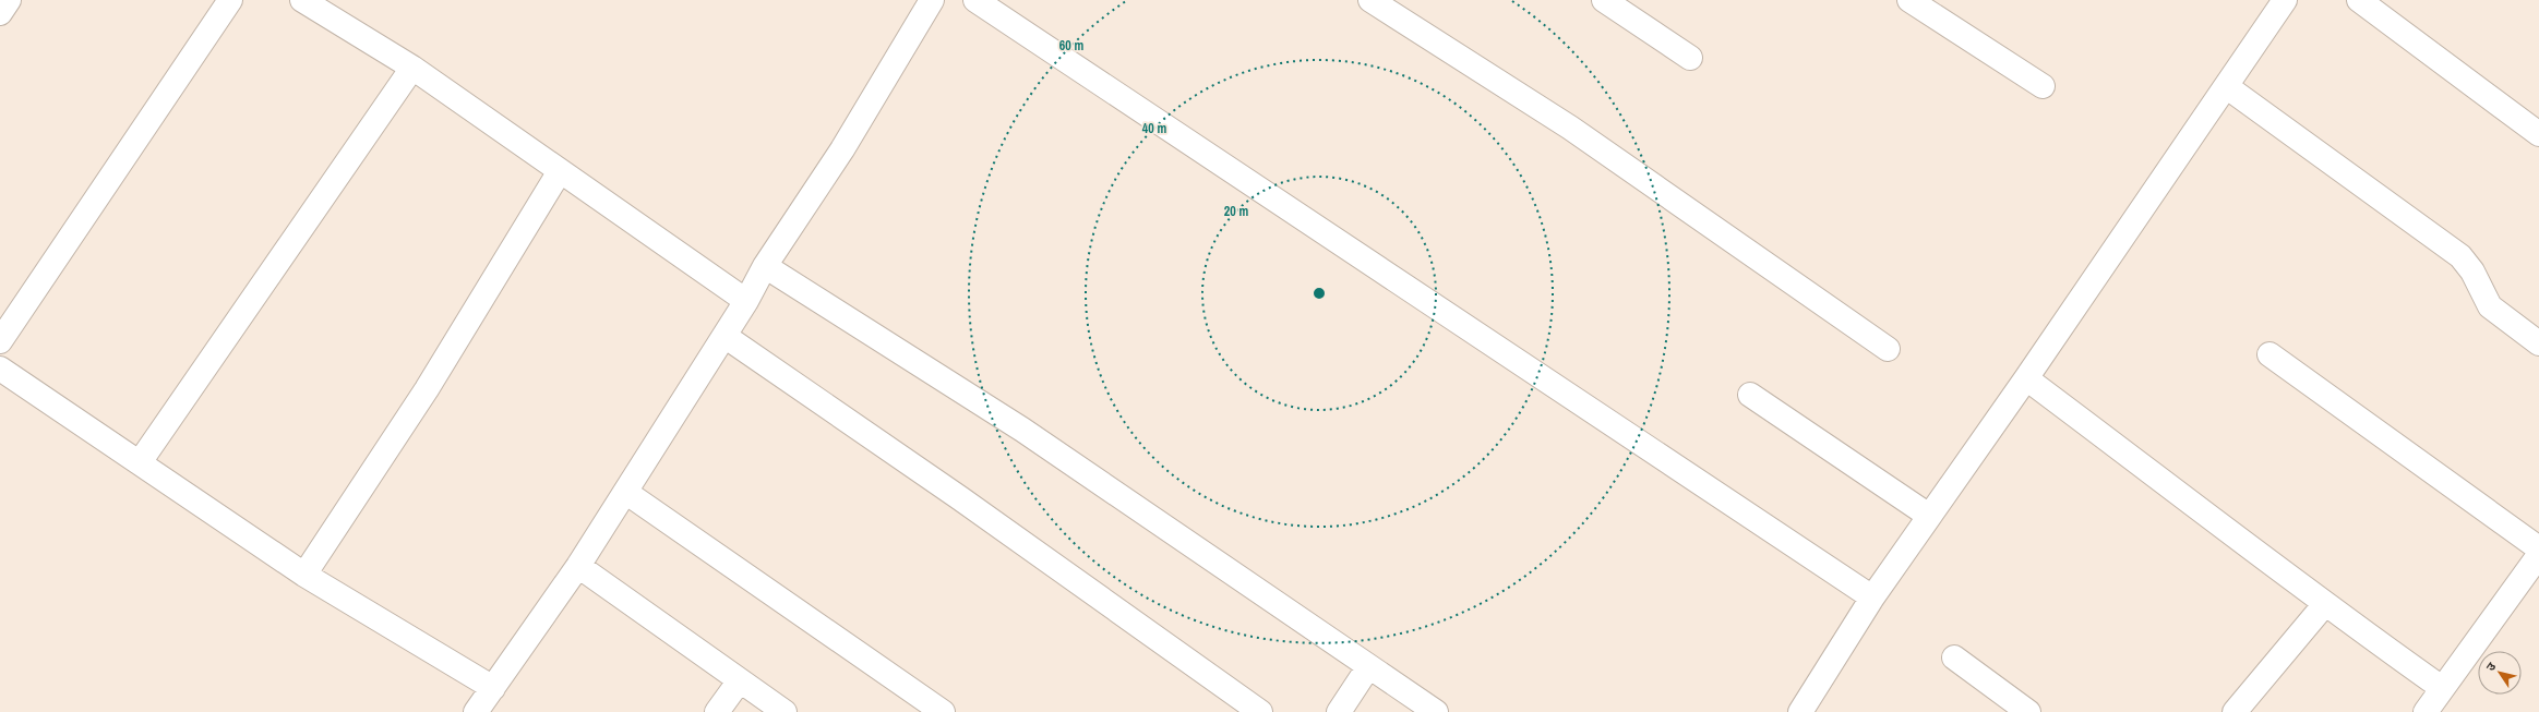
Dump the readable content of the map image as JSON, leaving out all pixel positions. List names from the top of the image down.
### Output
{
  "north": "top left",
  "rings": ["60 m", "40 m", "20 m"]
}
